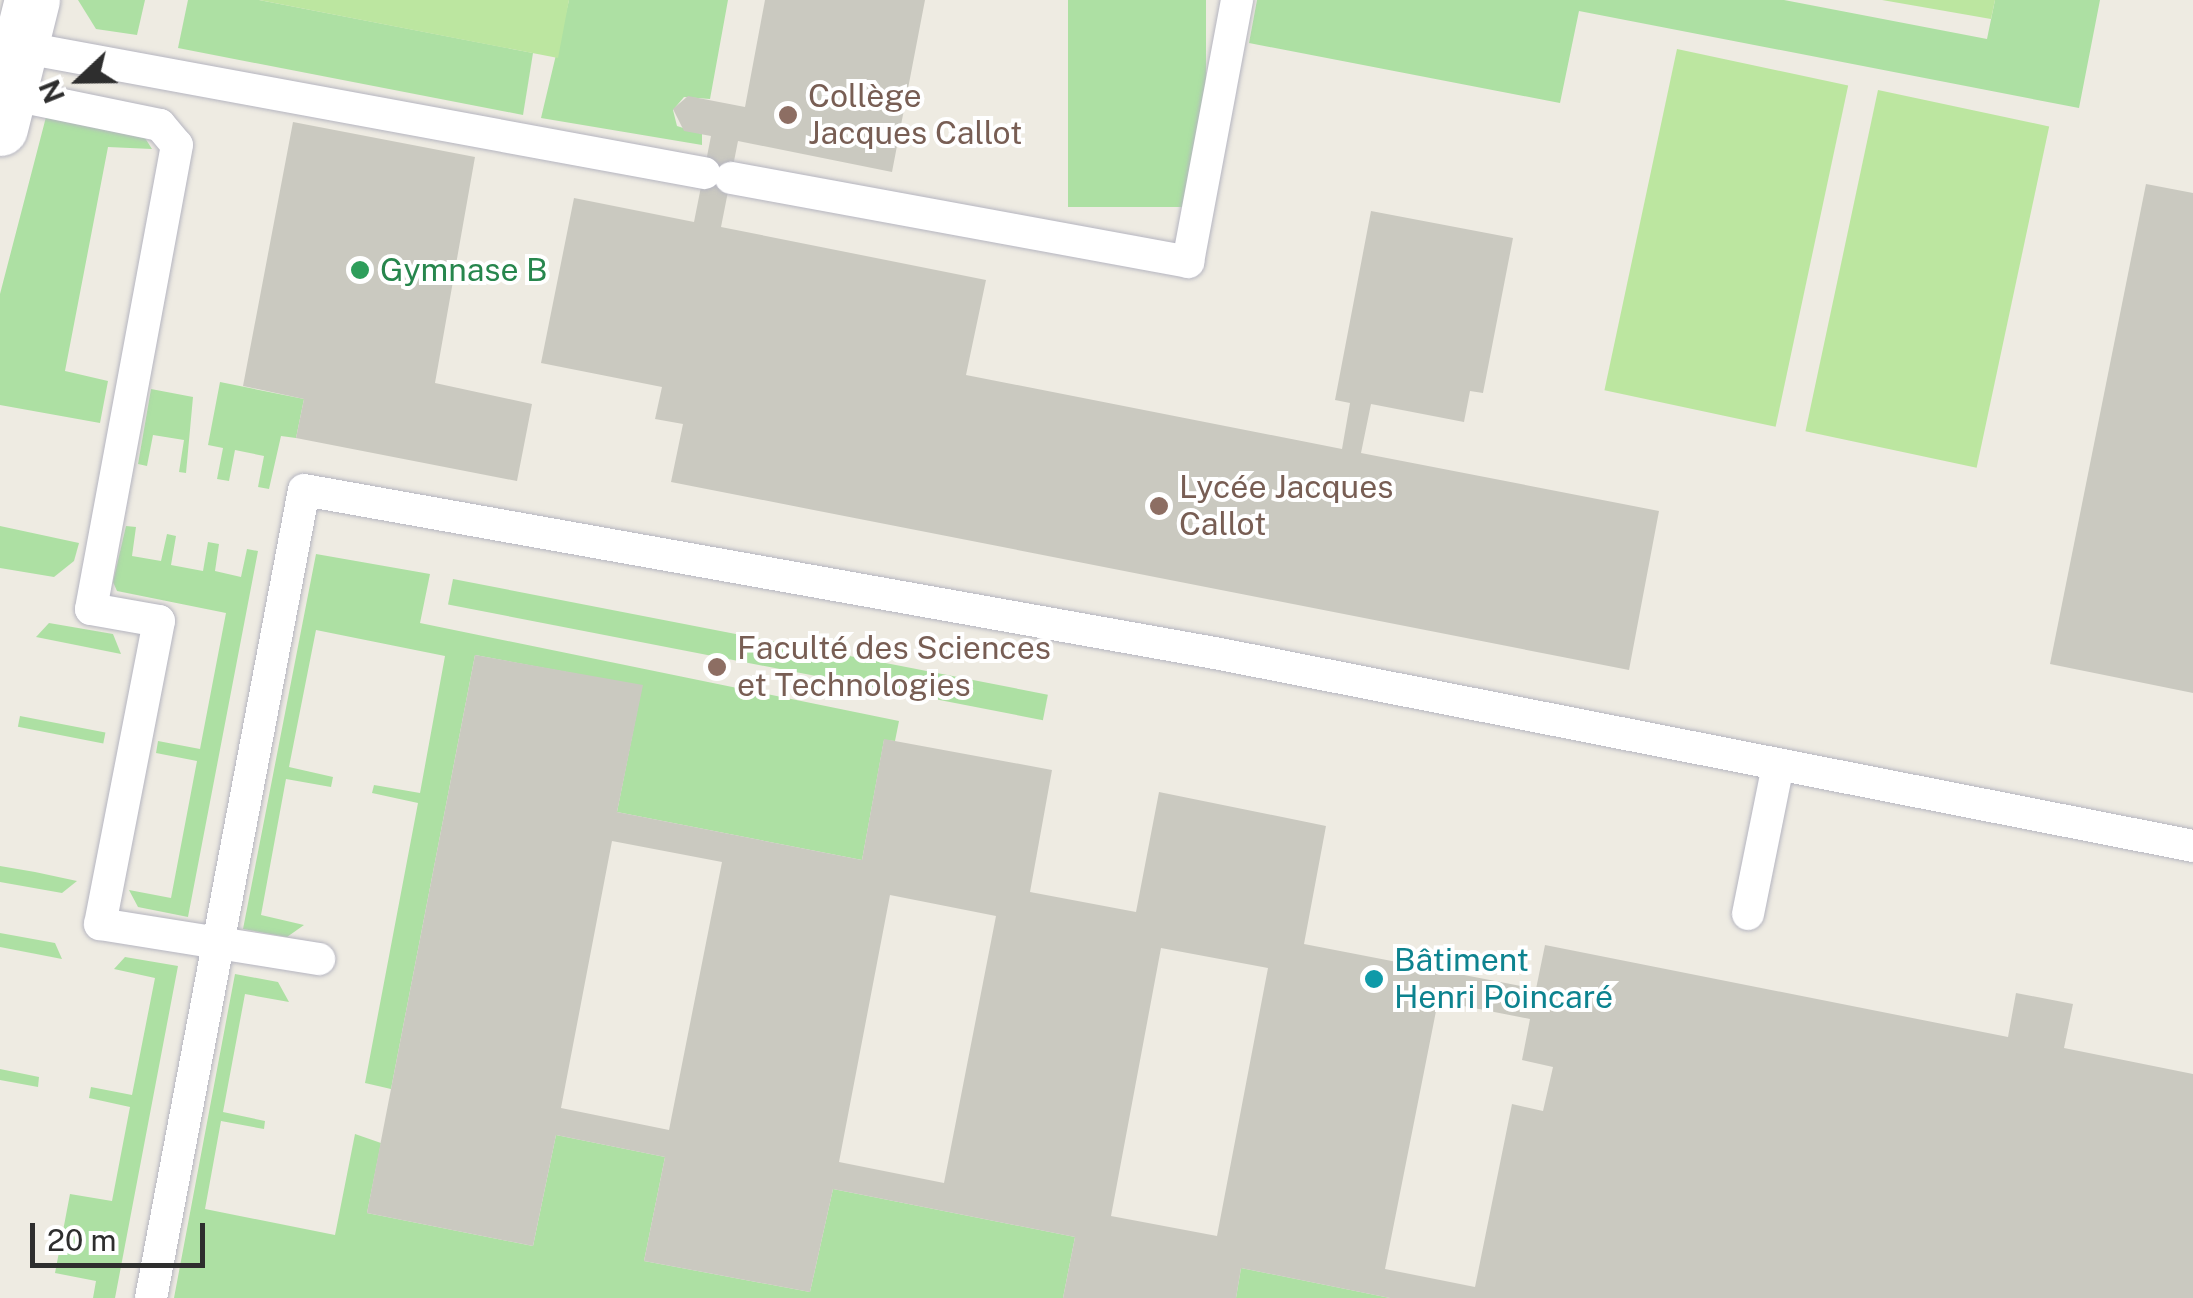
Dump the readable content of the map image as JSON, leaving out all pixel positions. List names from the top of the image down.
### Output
{
  "places": [
    "Collège Jacques Callot",
    "Gymnase B",
    "Lycée Jacques Callot",
    "Faculté des Sciences et Technologies",
    "Bâtiment Henri Poincaré"
  ],
  "scale_bar": "20 m",
  "north": "left"
}
